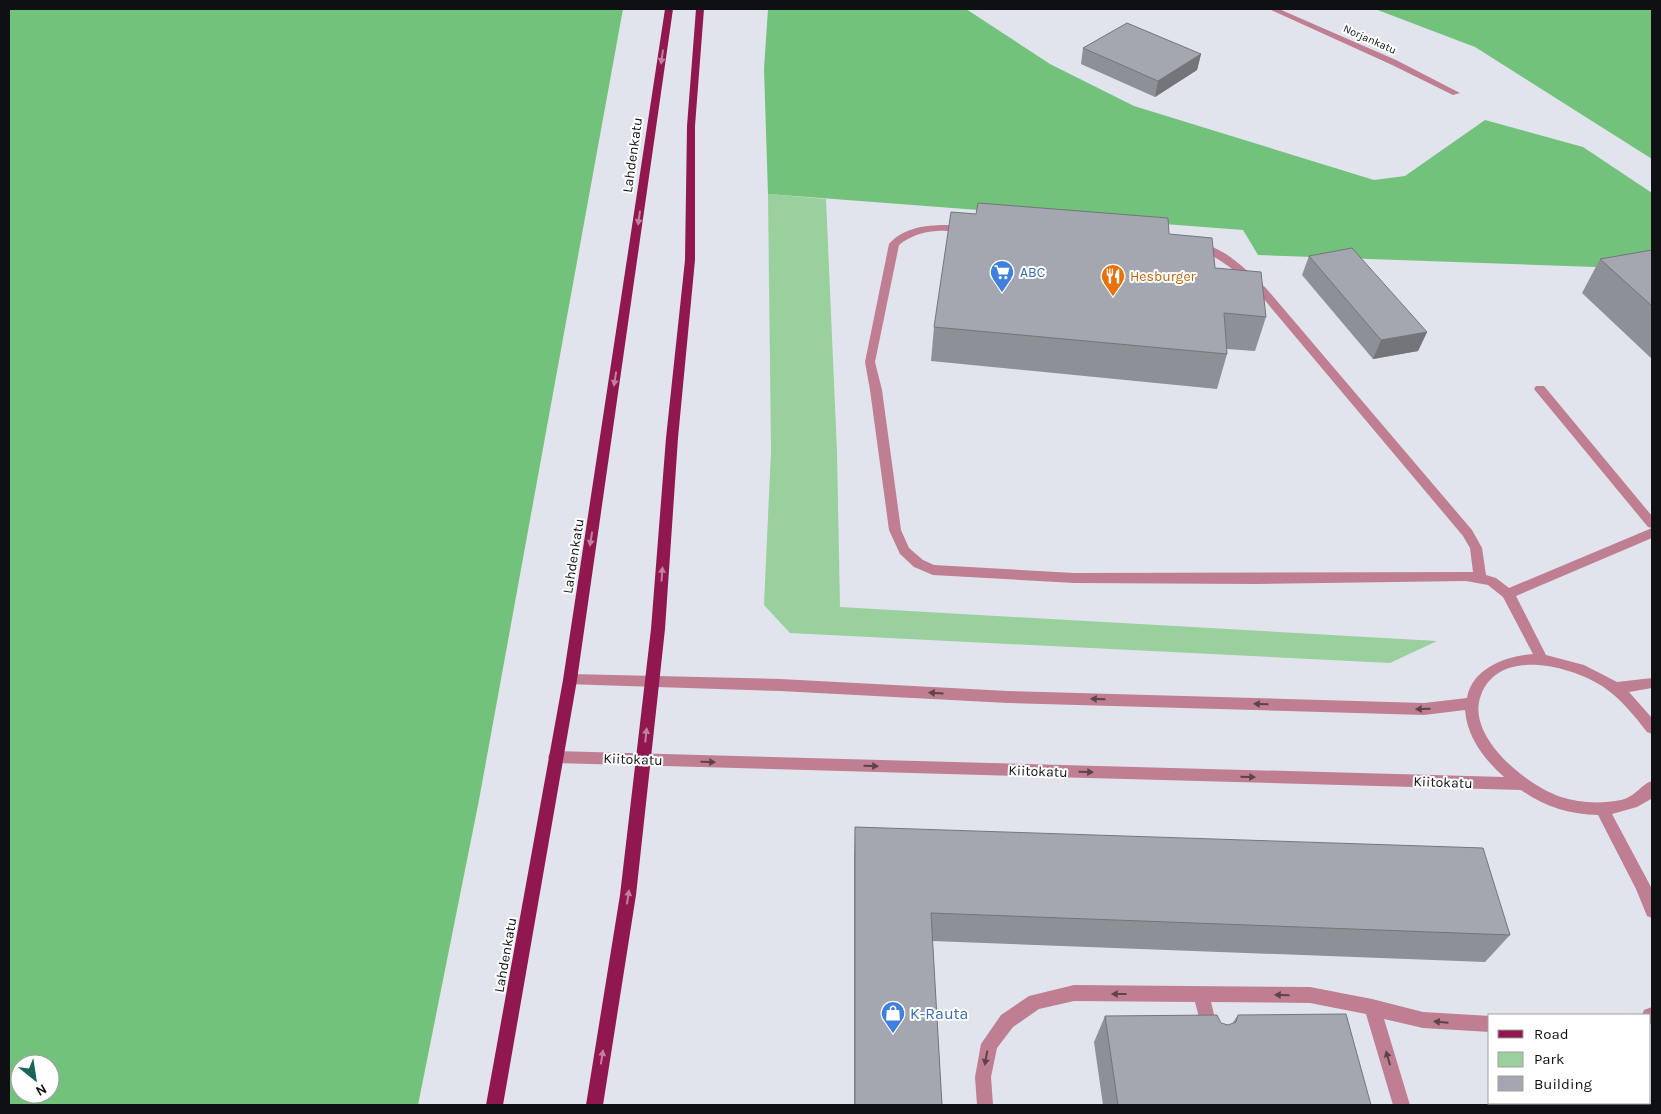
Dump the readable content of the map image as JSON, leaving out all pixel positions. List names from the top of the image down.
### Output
{
  "streets": {
    "main road": ["Lahdenkatu"],
    "street": ["Norjankatu", "Kiitokatu"]
  },
  "crossings": [
    ["Lahdenkatu", "Kiitokatu"]
  ],
  "places": {
    "supermarket": ["ABC"],
    "restaurant": ["Hesburger"],
    "shop": ["K-Rauta"]
  },
  "legend": ["Road", "Park", "Building"],
  "north": "bottom right"
}
